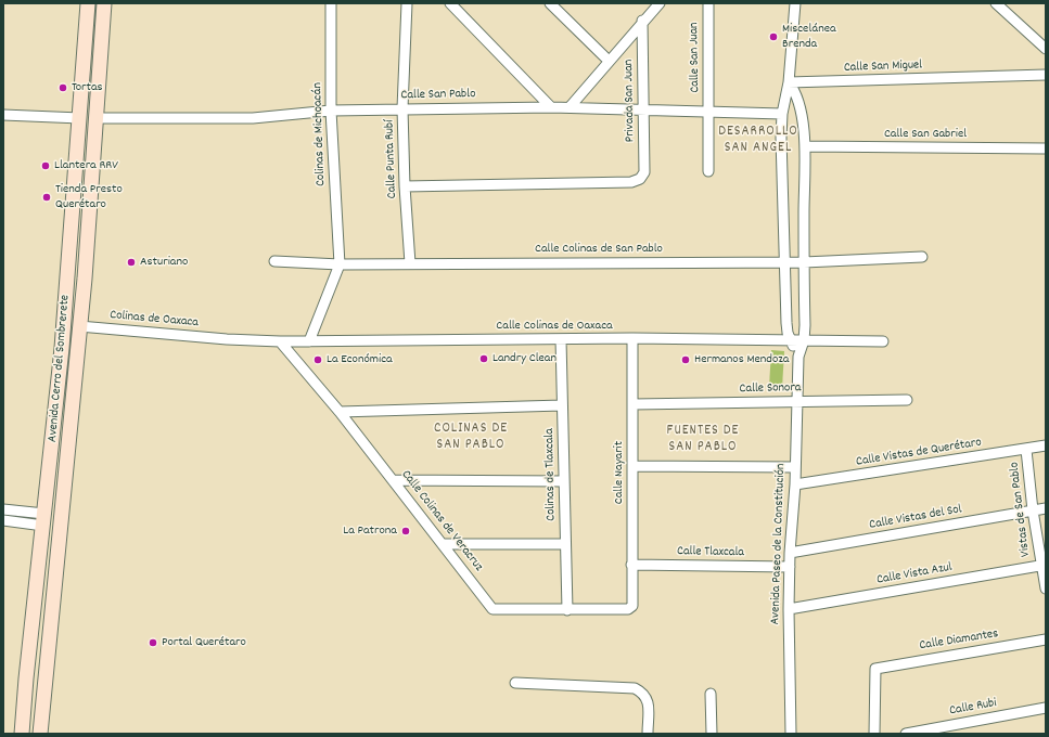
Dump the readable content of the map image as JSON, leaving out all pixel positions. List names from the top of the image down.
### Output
{
  "streets": {
    "main road": ["Avenida Cerro del Sombrerete"],
    "street": [
      "Calle San Juan",
      "Calle San Miguel",
      "Calle San Pablo",
      "Privada San Juan",
      "Colinas de Michoacán",
      "Calle San Gabriel",
      "Calle Punta Rubí",
      "Calle Colinas de San Pablo",
      "Colinas de Oaxaca",
      "Calle Colinas de Oaxaca",
      "Calle Sonora",
      "Calle Vistas de Querétaro",
      "Calle Nayarit",
      "Colinas de Tlaxcala",
      "Vistas de San Pablo",
      "Calle Vistas del Sol",
      "Calle Colinas de Veracruz",
      "Avenida Paseo de la Constitución",
      "Calle Tlaxcala",
      "Calle Vista Azul",
      "Calle Diamantes",
      "Calle Rubi"
    ]
  },
  "crossings": [
    ["Calle San Juan", "Calle San Pablo"],
    ["Calle San Miguel", "Avenida Paseo de la Constitución"],
    ["Calle San Pablo", "Privada San Juan"],
    ["Calle San Pablo", "Colinas de Michoacán"],
    ["Calle San Pablo", "Calle Punta Rubí"],
    ["Calle San Pablo", "Avenida Cerro del Sombrerete"],
    ["Calle San Pablo", "Avenida Paseo de la Constitución"],
    ["Privada San Juan", "Calle Punta Rubí"],
    ["Colinas de Michoacán", "Calle Colinas de San Pablo"],
    ["Calle San Gabriel", "Avenida Paseo de la Constitución"],
    ["Calle Punta Rubí", "Calle Colinas de San Pablo"],
    ["Calle Colinas de San Pablo", "Avenida Paseo de la Constitución"],
    ["Colinas de Oaxaca", "Calle Colinas de Oaxaca"],
    ["Colinas de Oaxaca", "Avenida Cerro del Sombrerete"],
    ["Calle Colinas de Oaxaca", "Calle Nayarit"],
    ["Calle Colinas de Oaxaca", "Colinas de Tlaxcala"],
    ["Calle Colinas de Oaxaca", "Calle Colinas de Veracruz"],
    ["Calle Colinas de Oaxaca", "Avenida Paseo de la Constitución"],
    ["Calle Sonora", "Calle Nayarit"],
    ["Calle Sonora", "Avenida Paseo de la Constitución"],
    ["Calle Vistas de Querétaro", "Vistas de San Pablo"],
    ["Calle Vistas de Querétaro", "Avenida Paseo de la Constitución"],
    ["Calle Nayarit", "Calle Colinas de Veracruz"],
    ["Calle Nayarit", "Calle Tlaxcala"],
    ["Colinas de Tlaxcala", "Calle Colinas de Veracruz"],
    ["Vistas de San Pablo", "Calle Vistas del Sol"],
    ["Vistas de San Pablo", "Calle Vista Azul"],
    ["Calle Vistas del Sol", "Avenida Paseo de la Constitución"],
    ["Avenida Paseo de la Constitución", "Calle Tlaxcala"],
    ["Avenida Paseo de la Constitución", "Calle Vista Azul"]
  ],
  "districts": ["DESARROLLO SAN ANGEL", "COLINAS DE SAN PABLO", "FUENTES DE SAN PABLO"],
  "places": [
    "Miscelánea Brenda",
    "Tortas",
    "Llantera RRV",
    "Tienda Presto Querétaro",
    "Asturiano",
    "Landry Clean",
    "La Económica",
    "Hermanos Mendoza",
    "La Patrona",
    "Portal Querétaro"
  ]
}
